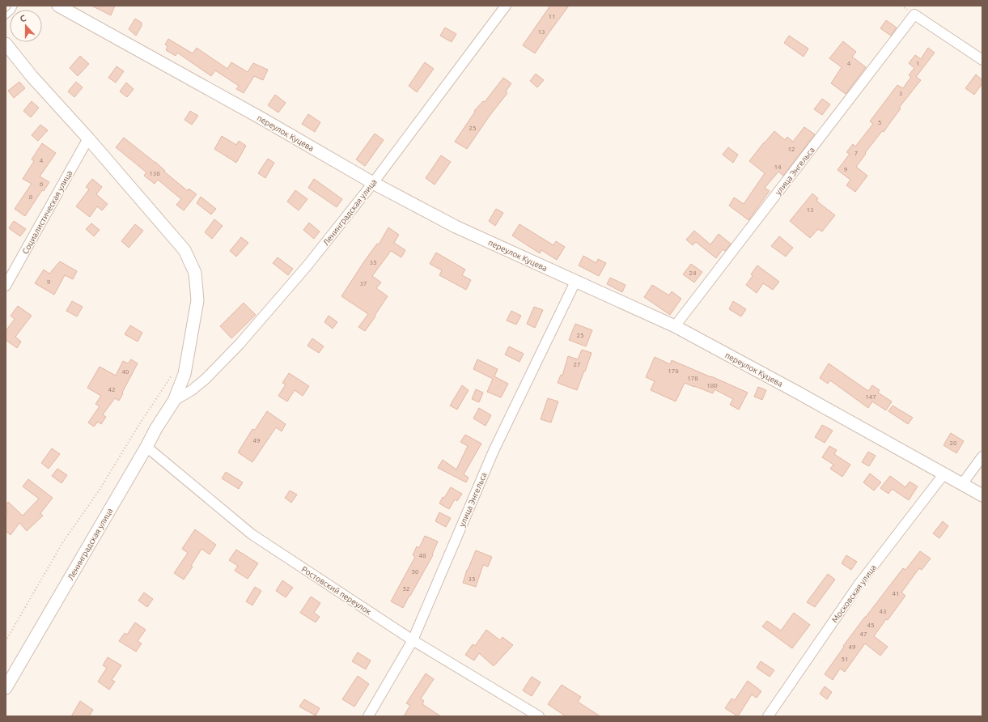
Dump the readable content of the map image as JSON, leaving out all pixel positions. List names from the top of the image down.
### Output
{
  "streets": {
    "street": [
      "переулок Куцева",
      "улица Энгельса",
      "Социалистическая улица",
      "Ленинградская улица",
      "Ростовский переулок",
      "Московская улица"
    ]
  },
  "crossings": [
    ["переулок Куцева", "улица Энгельса"],
    ["переулок Куцева", "Ленинградская улица"],
    ["переулок Куцева", "Московская улица"],
    ["улица Энгельса", "Ростовский переулок"],
    ["Социалистическая улица", "Ленинградская улица"],
    ["Ленинградская улица", "Ростовский переулок"]
  ],
  "house_numbers": [
    "11",
    "13",
    "4",
    "1",
    "3",
    "5",
    "25",
    "12",
    "7",
    "4",
    "14",
    "9",
    "136",
    "6",
    "8",
    "13",
    "35",
    "24",
    "9",
    "37",
    "25",
    "27",
    "176",
    "40",
    "178",
    "180",
    "42",
    "147",
    "49",
    "20",
    "48",
    "50",
    "35",
    "52",
    "41",
    "43",
    "45",
    "47",
    "49",
    "51"
  ],
  "north": "top"
}
